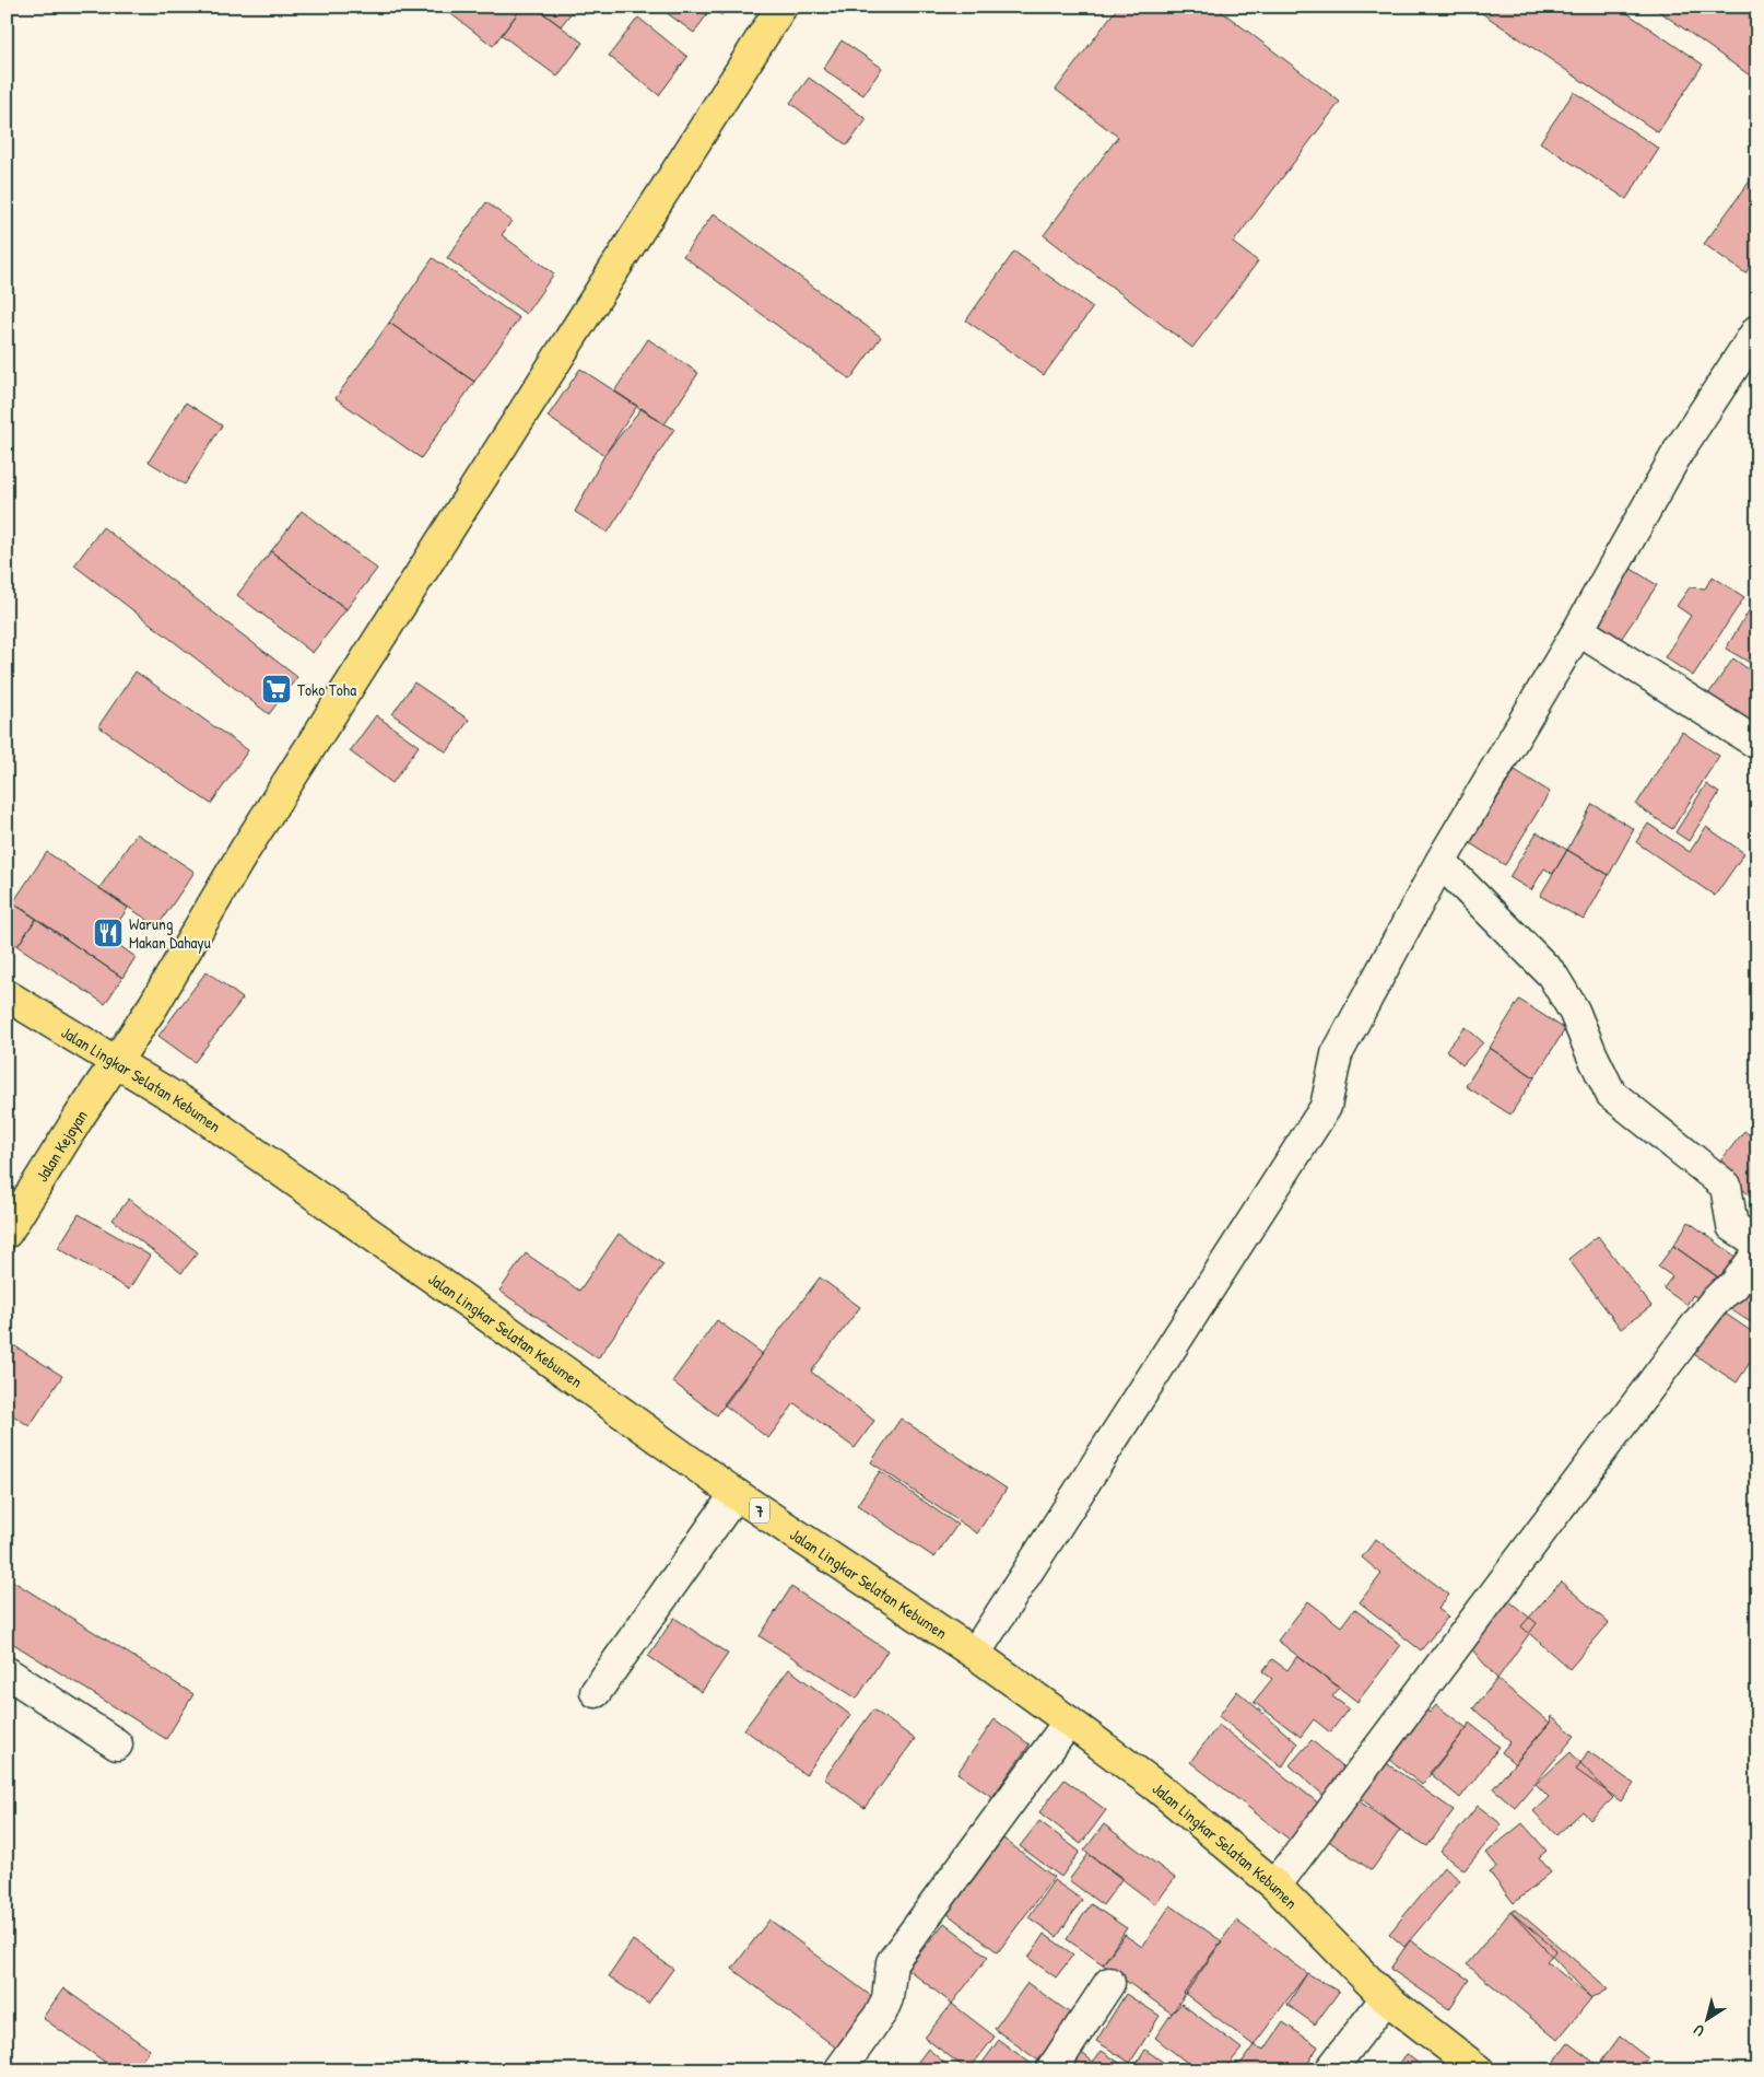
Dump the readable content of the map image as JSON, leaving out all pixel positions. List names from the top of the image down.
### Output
{
  "streets": {
    "main road": ["Jalan Lingkar Selatan Kebumen", "Jalan Kejayan", "7"]
  },
  "crossings": [
    ["Jalan Lingkar Selatan Kebumen", "Jalan Kejayan"]
  ],
  "places": {
    "supermarket": ["Toko Toha"],
    "restaurant": ["Warung Makan Dahayu"]
  },
  "north": "bottom left"
}
